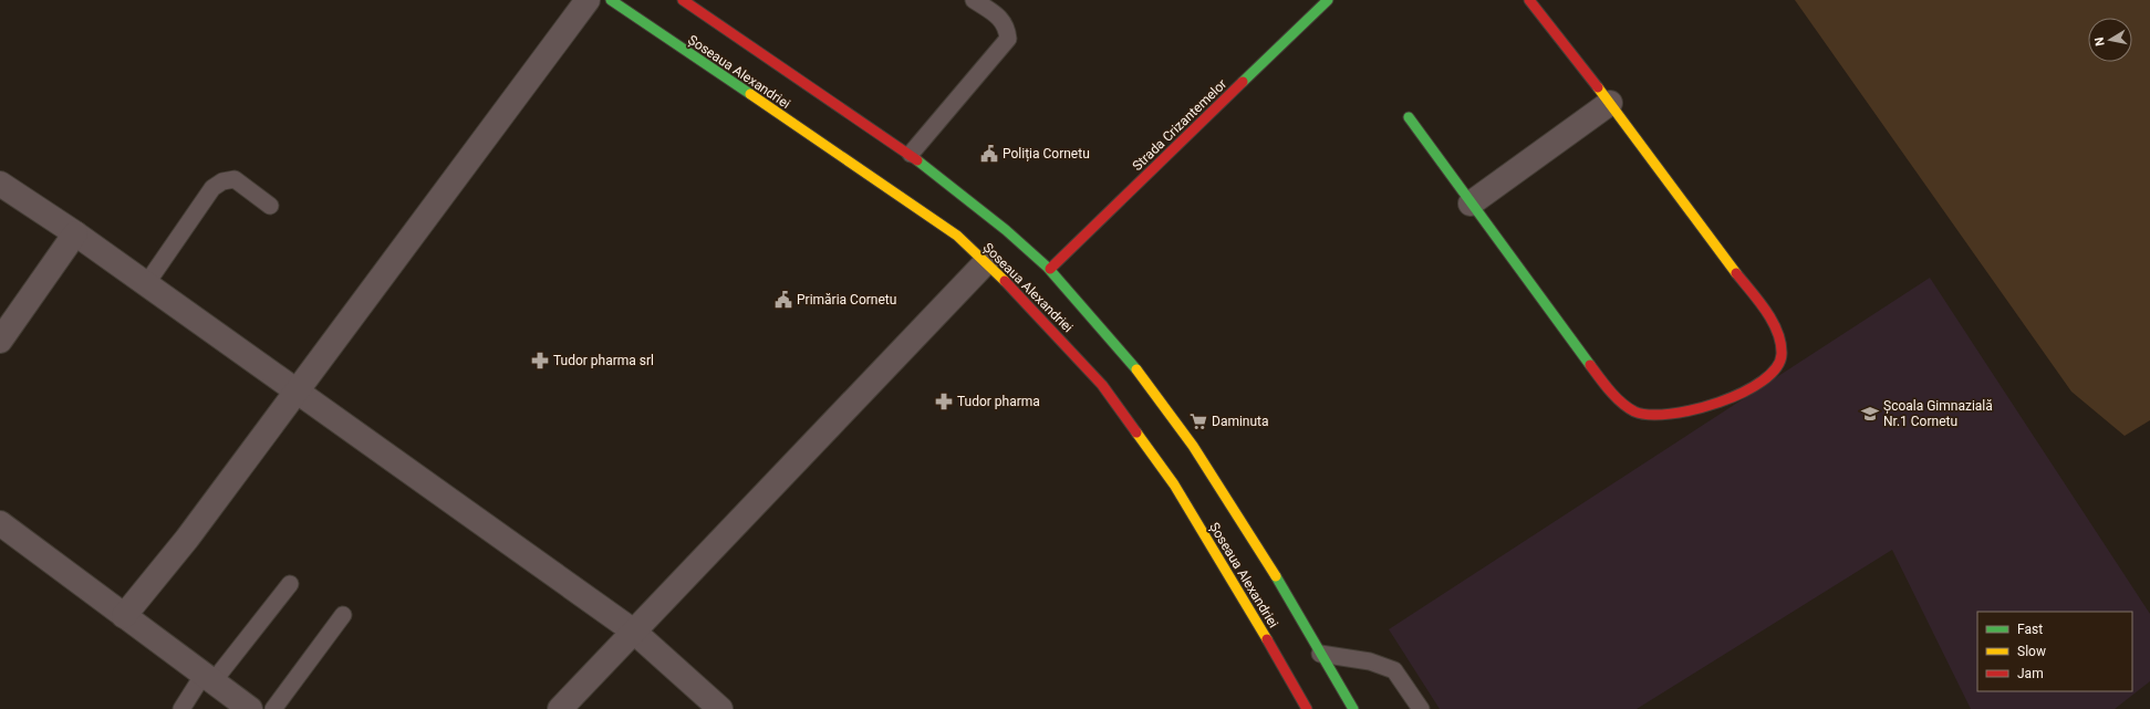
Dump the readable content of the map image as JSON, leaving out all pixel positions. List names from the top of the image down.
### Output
{
  "streets": {
    "main road": ["Șoseaua Alexandriei", "Strada Crizantemelor"]
  },
  "crossings": [
    ["Șoseaua Alexandriei", "Strada Crizantemelor"]
  ],
  "places": {
    "public building": ["Poliția Cornetu", "Primăria Cornetu"],
    "pharmacy": ["Tudor pharma srl", "Tudor pharma"],
    "school or university": ["Școala Gimnazială Nr.1 Cornetu"],
    "supermarket": ["Daminuta"]
  },
  "legend": ["Fast", "Slow", "Jam"],
  "north": "left"
}
